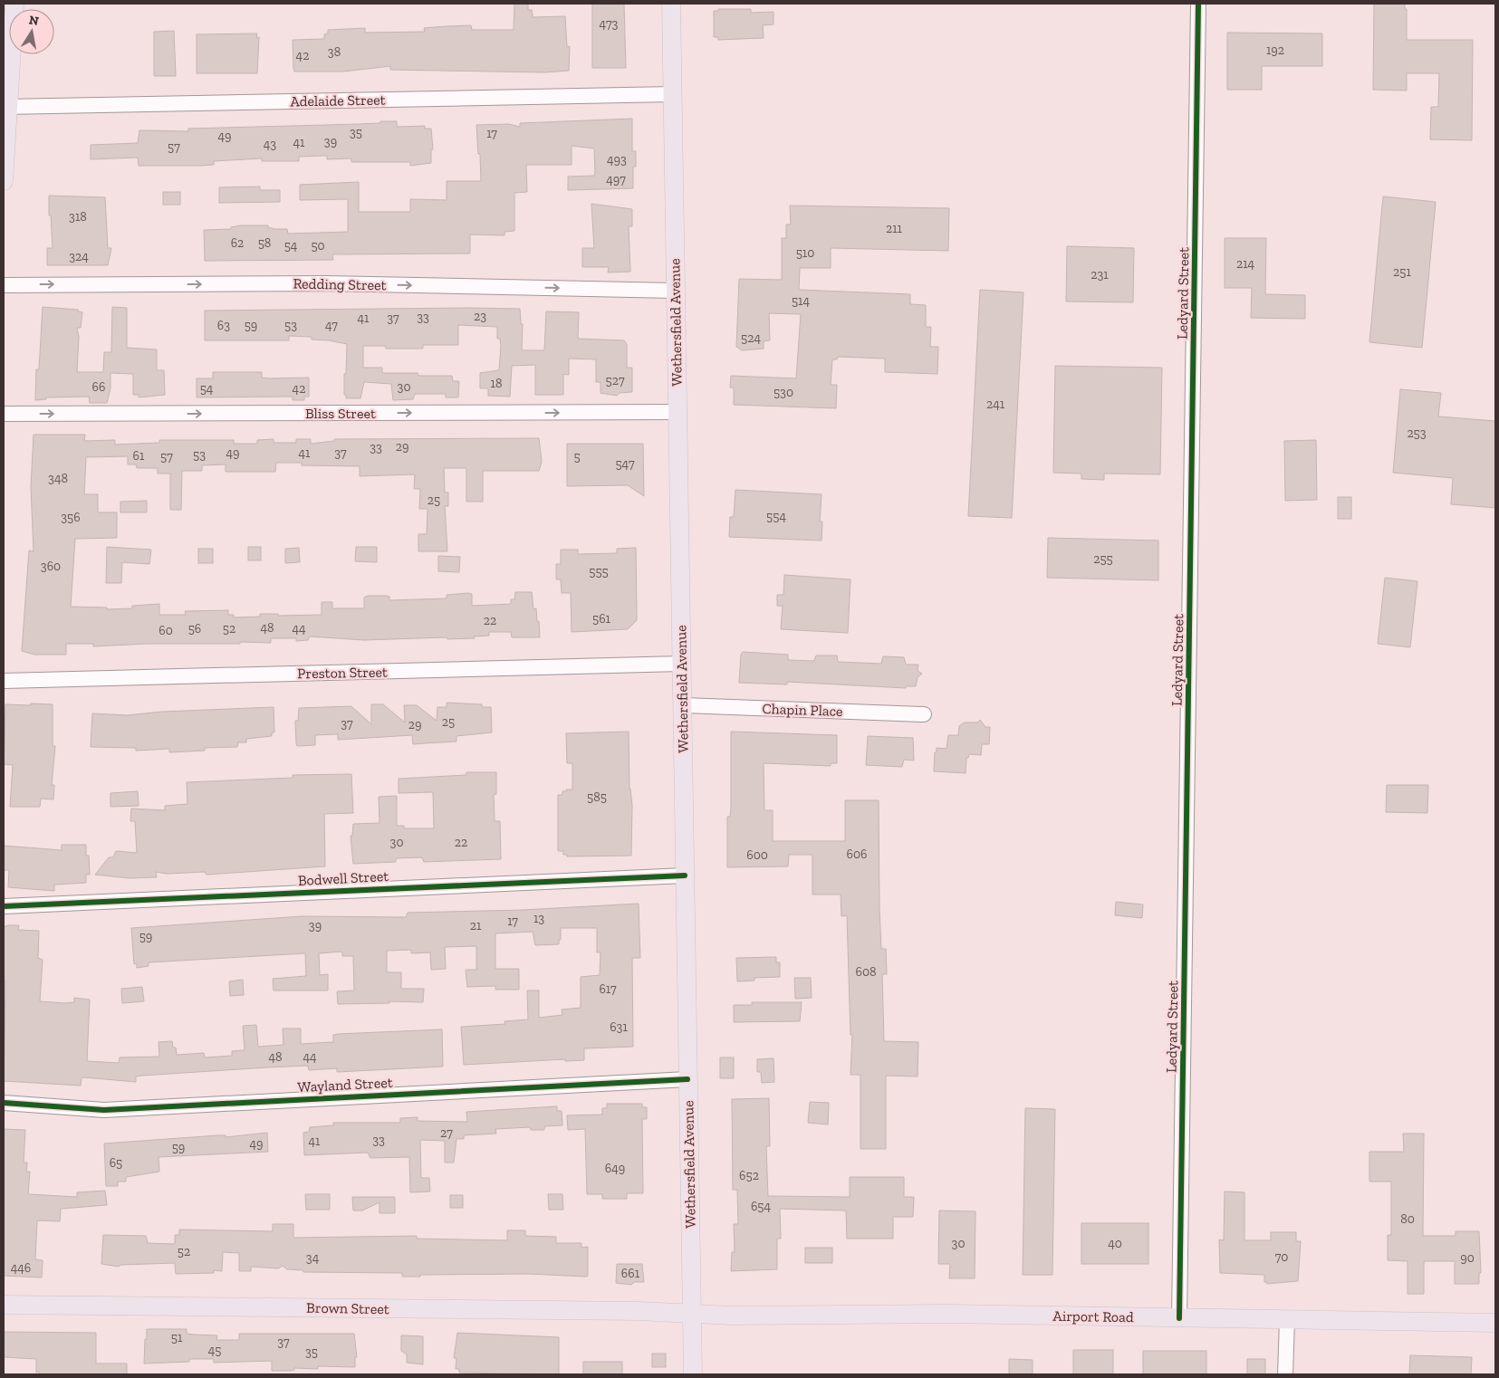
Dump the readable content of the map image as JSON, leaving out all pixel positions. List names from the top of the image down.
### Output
{
  "streets": {
    "main road": ["Wethersfield Avenue", "Brown Street", "Airport Road"],
    "street": [
      "Adelaide Street",
      "Redding Street",
      "Ledyard Street",
      "Bliss Street",
      "Preston Street",
      "Chapin Place",
      "Bodwell Street",
      "Wayland Street"
    ]
  },
  "crossings": [
    ["Adelaide Street", "Wethersfield Avenue"],
    ["Redding Street", "Wethersfield Avenue"],
    ["Ledyard Street", "Airport Road"],
    ["Wethersfield Avenue", "Bliss Street"],
    ["Wethersfield Avenue", "Preston Street"],
    ["Wethersfield Avenue", "Chapin Place"],
    ["Wethersfield Avenue", "Bodwell Street"],
    ["Wethersfield Avenue", "Wayland Street"],
    ["Wethersfield Avenue", "Brown Street"],
    ["Wethersfield Avenue", "Airport Road"],
    ["Brown Street", "Airport Road"]
  ],
  "one_way": ["Redding Street", "Bliss Street"],
  "house_numbers": [
    "473",
    "192",
    "38",
    "42",
    "35",
    "17",
    "49",
    "39",
    "41",
    "43",
    "57",
    "493",
    "497",
    "318",
    "211",
    "62",
    "58",
    "54",
    "50",
    "510",
    "324",
    "214",
    "251",
    "231",
    "514",
    "23",
    "33",
    "41",
    "37",
    "63",
    "59",
    "53",
    "47",
    "524",
    "527",
    "18",
    "66",
    "30",
    "54",
    "42",
    "530",
    "241",
    "253",
    "29",
    "33",
    "49",
    "41",
    "37",
    "53",
    "61",
    "57",
    "5",
    "547",
    "348",
    "25",
    "554",
    "356",
    "255",
    "360",
    "555",
    "561",
    "22",
    "48",
    "56",
    "52",
    "44",
    "60",
    "25",
    "37",
    "29",
    "585",
    "30",
    "22",
    "606",
    "600",
    "13",
    "17",
    "39",
    "21",
    "59",
    "608",
    "617",
    "631",
    "48",
    "44",
    "27",
    "33",
    "41",
    "49",
    "59",
    "65",
    "649",
    "652",
    "654",
    "80",
    "30",
    "40",
    "52",
    "70",
    "34",
    "90",
    "446",
    "661",
    "51",
    "37",
    "45",
    "35"
  ],
  "north": "top"
}
